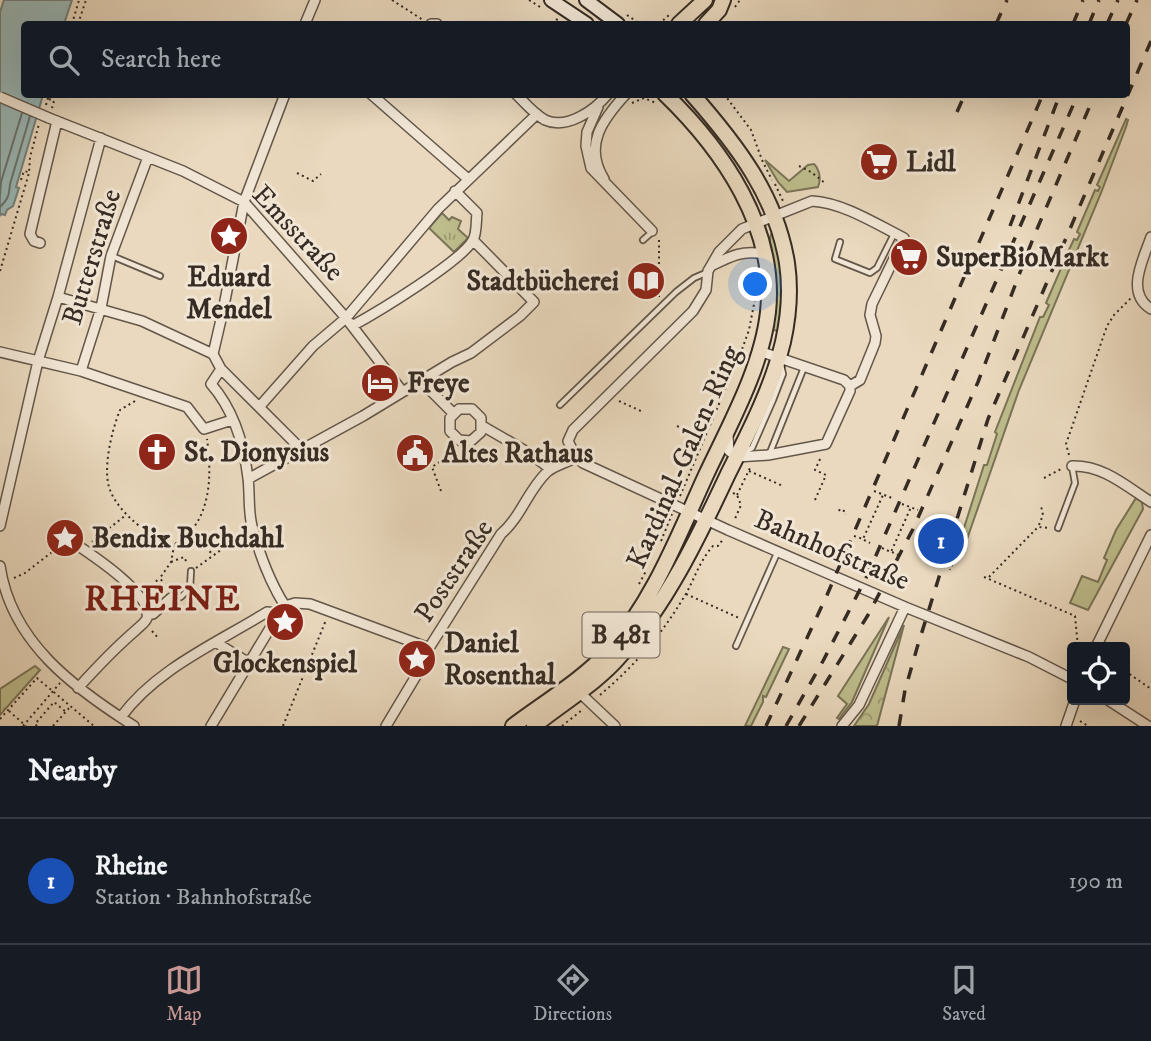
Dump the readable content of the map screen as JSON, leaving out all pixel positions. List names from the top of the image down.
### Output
{
  "streets": {
    "main road": ["Kardinal-Galen-Ring", "B 481"],
    "street": [
      "Emsstraße",
      "Butterstraße",
      "Bahnhofstraße",
      "Poststraße"
    ]
  },
  "crossings": [
    ["Emsstraße", "Butterstraße"],
    ["Kardinal-Galen-Ring", "Bahnhofstraße"]
  ],
  "districts": ["RHEINE"],
  "places": {
    "supermarket": ["Lidl", "SuperBioMarkt"],
    "place": [
      "Eduard Mendel",
      "Bendix Buchdahl",
      "Glockenspiel",
      "Daniel Rosenthal"
    ],
    "library": ["Stadtbücherei"],
    "hotel": ["Freye"],
    "church": ["St. Dionysius"],
    "public building": ["Altes Rathaus"]
  },
  "page": {
    "search": "Search here",
    "pins": "1",
    "heading": "Nearby",
    "list": [
      {
        "mark": "1",
        "name": "Rheine",
        "note": "Station · Bahnhofstraße",
        "value": "190 m"
      }
    ],
    "nav": ["Map", "Directions", "Saved"]
  }
}
